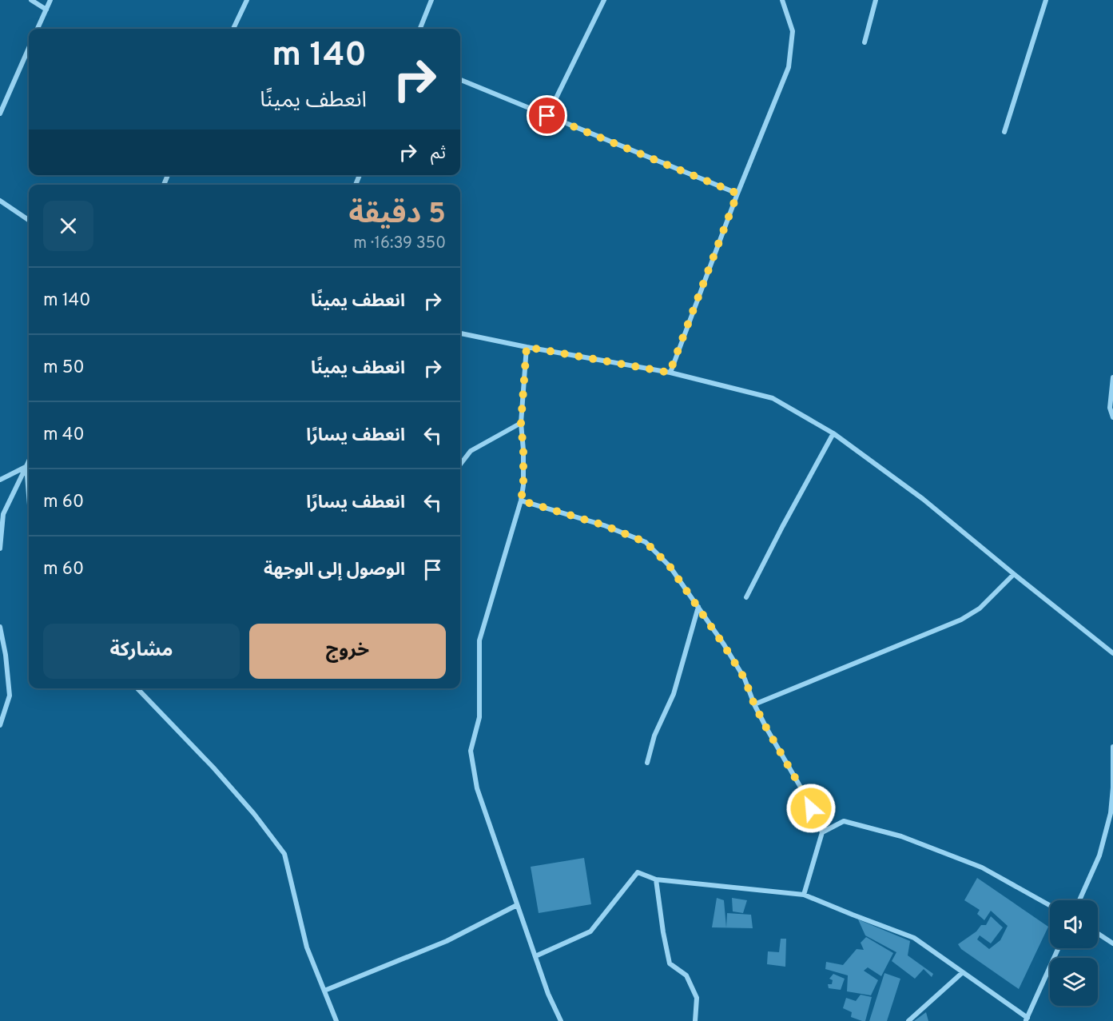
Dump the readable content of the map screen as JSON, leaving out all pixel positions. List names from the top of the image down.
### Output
{
  "page": {
    "turn": ["140 m", "انعطف يمينًا"],
    "then": "ثم",
    "heading": ["5 دقيقة", "350 m · 16:39"],
    "list": [
      {
        "name": "انعطف يمينًا",
        "value": "140 m"
      },
      {
        "name": "انعطف يمينًا",
        "value": "50 m"
      },
      {
        "name": "انعطف يسارًا",
        "value": "40 m"
      },
      {
        "name": "انعطف يسارًا",
        "value": "60 m"
      },
      {
        "name": "الوصول إلى الوجهة",
        "value": "60 m"
      }
    ],
    "buttons": ["خروج", "مشاركة"]
  }
}
